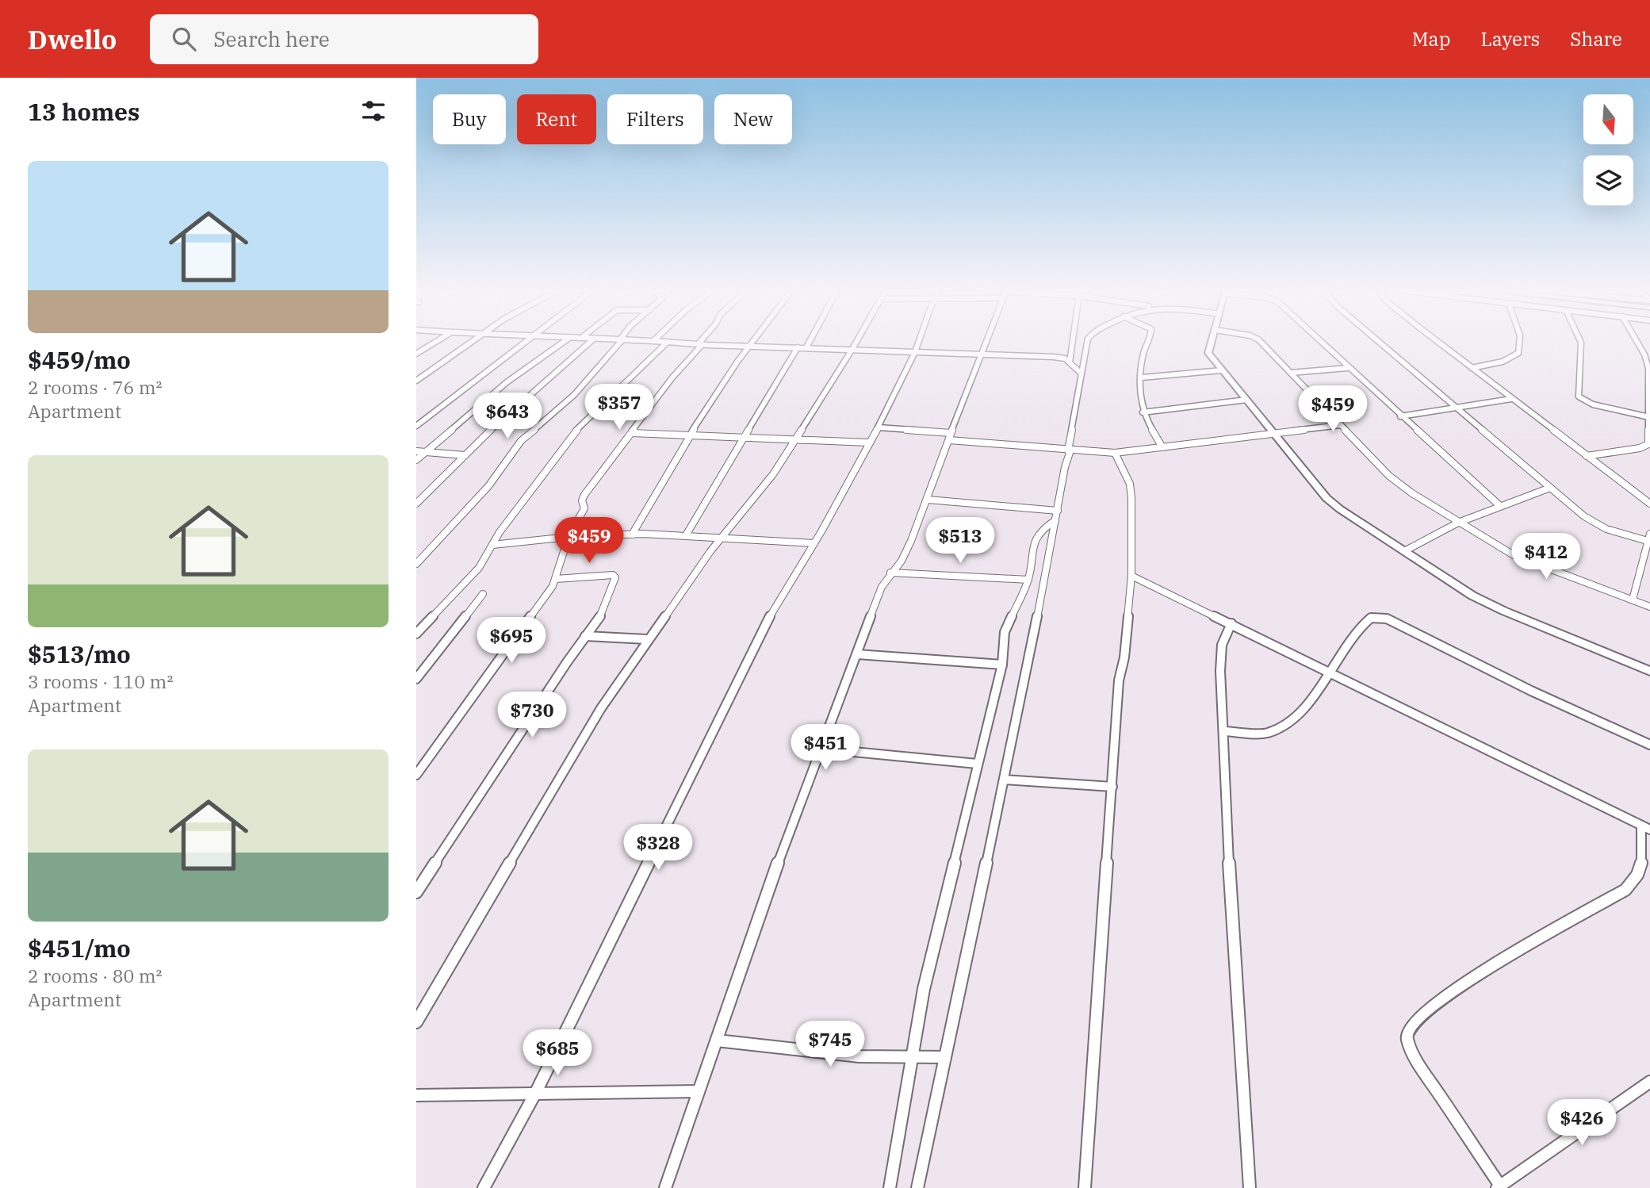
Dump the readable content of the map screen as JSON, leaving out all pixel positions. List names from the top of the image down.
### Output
{
  "north": "bottom",
  "page": {
    "header": "Dwello",
    "search": "Search here",
    "nav": ["Map", "Layers", "Share"],
    "heading": "13 homes",
    "chip": [
      "Buy",
      "Rent",
      "Filters",
      "New"
    ],
    "list": [
      {
        "name": "$459/mo",
        "note": "2 rooms · 76 m² · Apartment"
      },
      {
        "name": "$513/mo",
        "note": "3 rooms · 110 m² · Apartment"
      },
      {
        "name": "$451/mo",
        "note": "2 rooms · 80 m² · Apartment"
      }
    ],
    "price": [
      "$357",
      "$459",
      "$643",
      "$459",
      "$513",
      "$412",
      "$695",
      "$730",
      "$451",
      "$328",
      "$745",
      "$685",
      "$426"
    ]
  }
}
